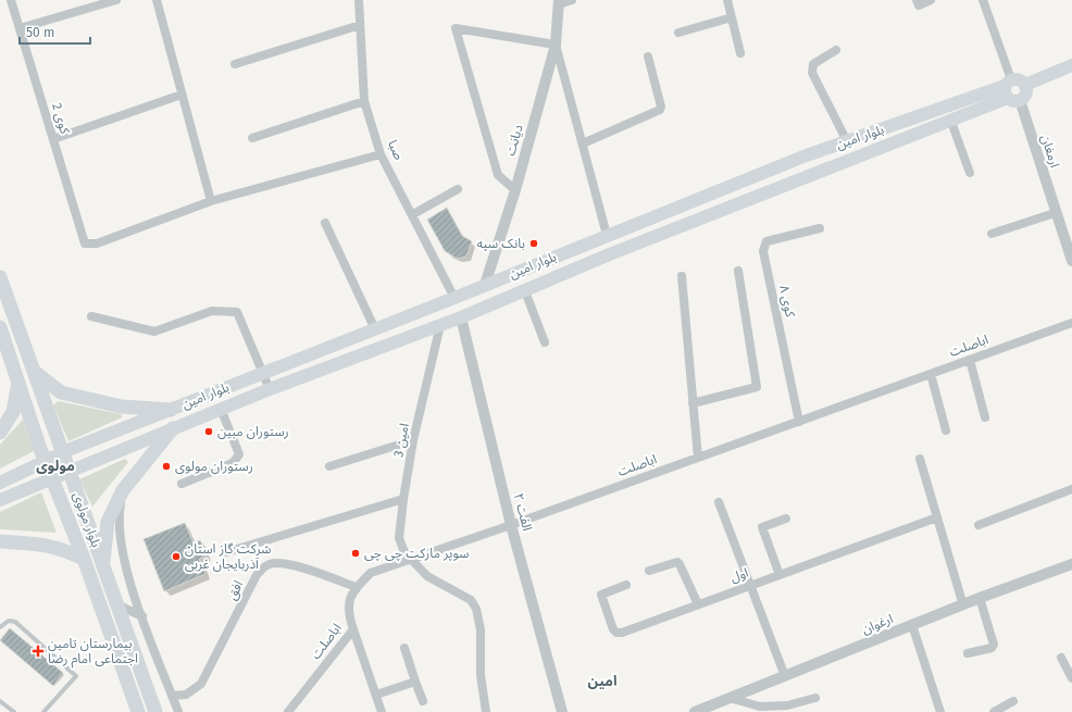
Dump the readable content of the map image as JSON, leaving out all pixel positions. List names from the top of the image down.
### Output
{
  "streets": {
    "main road": ["بلوار امین", "بلوار مولوی"],
    "street": [
      "کوی 2",
      "دیانت",
      "صبا",
      "ارمغان",
      "کوی ۸",
      "اباصلت",
      "امین 3",
      "الفت ۲",
      "اول",
      "افق",
      "ارغوان"
    ]
  },
  "crossings": [
    ["بلوار امین", "دیانت"],
    ["بلوار امین", "صبا"],
    ["بلوار امین", "ارمغان"],
    ["بلوار امین", "امین 3"],
    ["بلوار امین", "الفت ۲"],
    ["بلوار امین", "بلوار مولوی"],
    ["کوی ۸", "اباصلت"],
    ["اباصلت", "امین 3"],
    ["اباصلت", "الفت ۲"],
    ["اباصلت", "افق"]
  ],
  "districts": ["مولوی", "امین"],
  "places": {
    "other": [
      "بانک سپه",
      "رستوران مبین",
      "رستوران مولوی",
      "سوپر مارکت چی چی",
      "شرکت گاز استان آذربایجان غربی"
    ],
    "health": ["بیمارستان تامین اجتماعی امام رضا"]
  },
  "scale_bar": "50 m"
}
